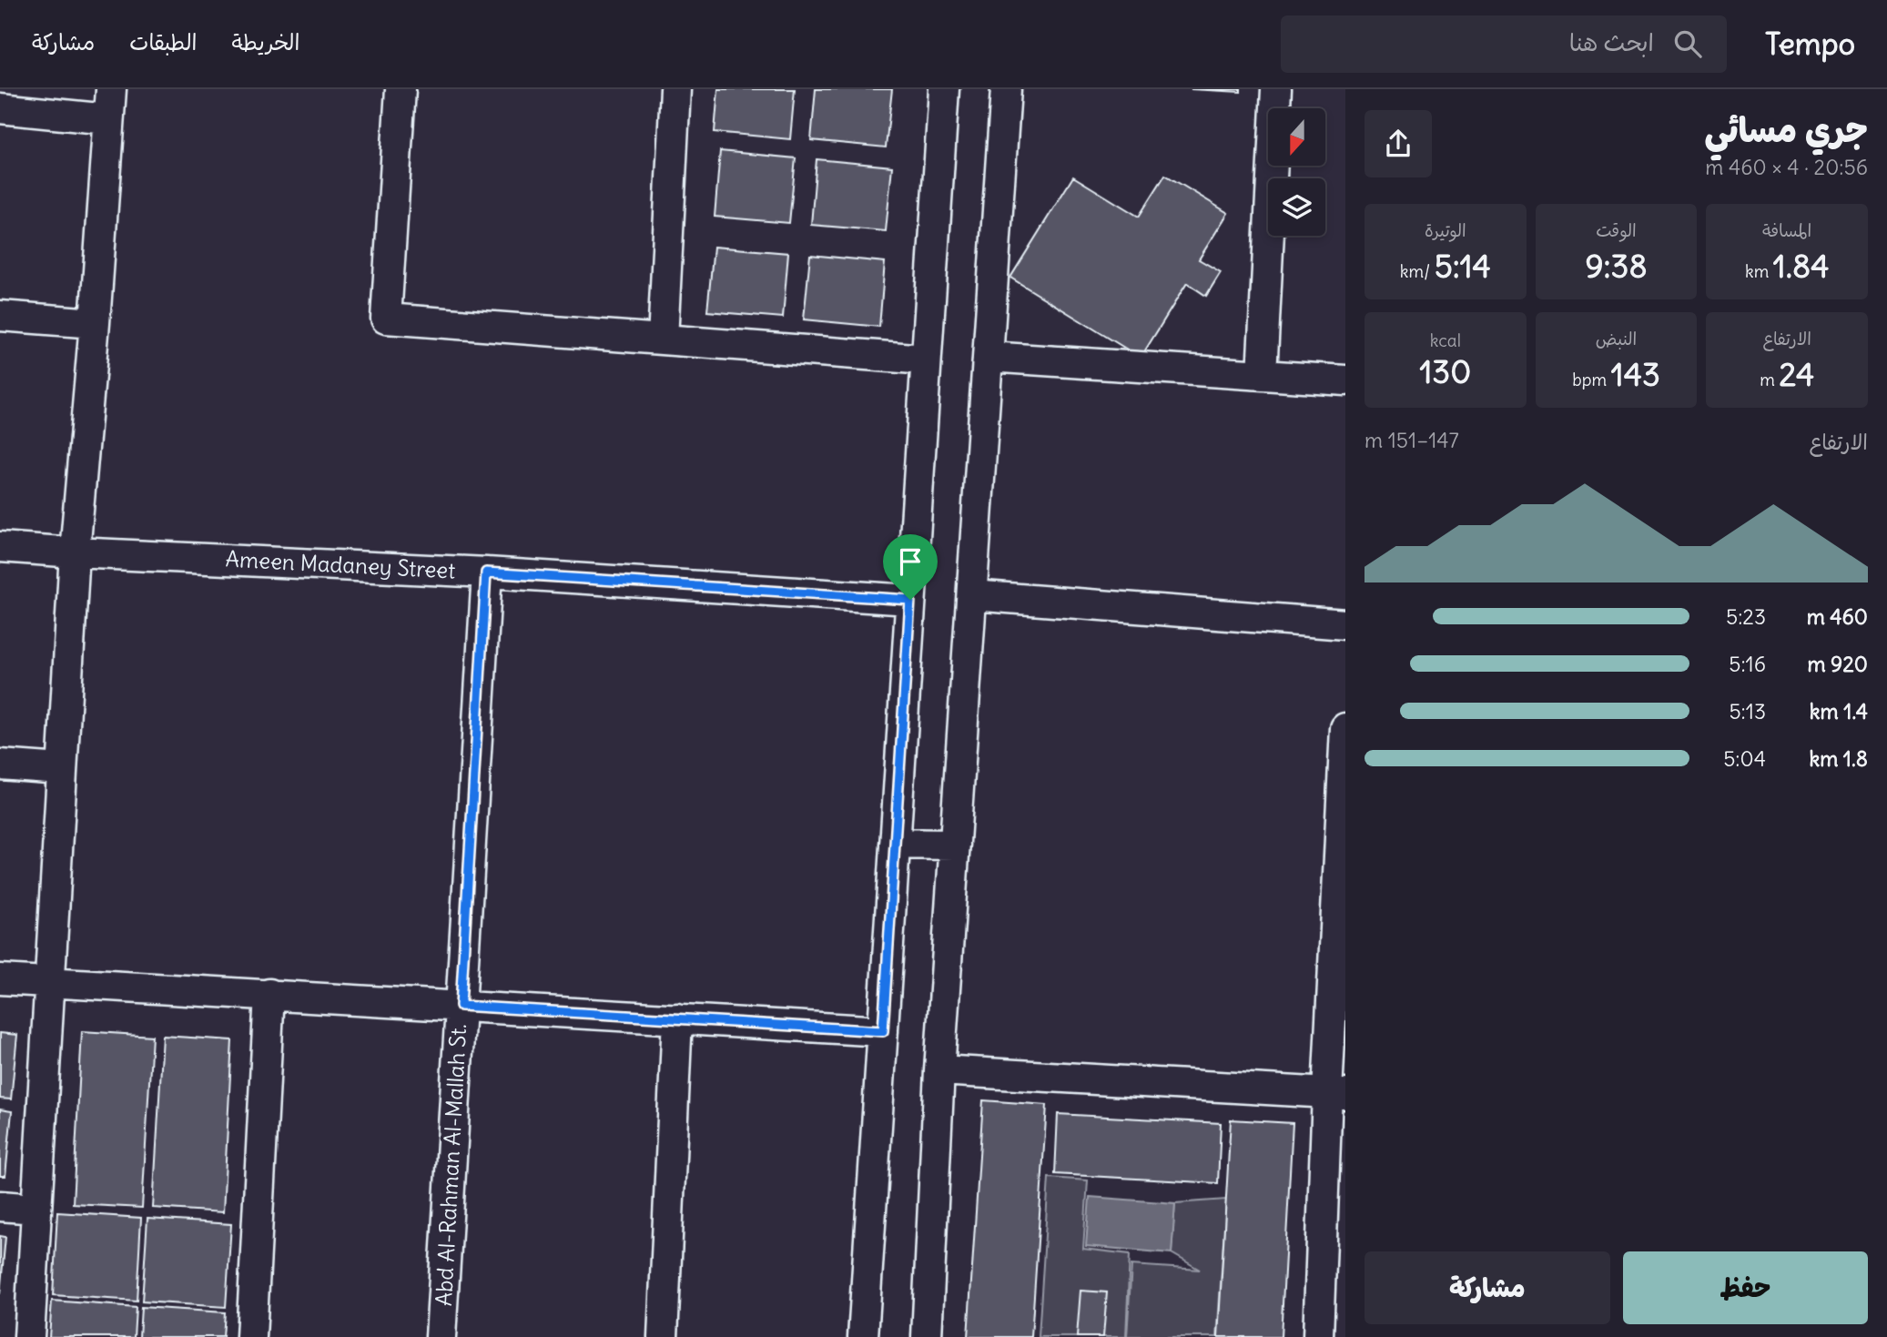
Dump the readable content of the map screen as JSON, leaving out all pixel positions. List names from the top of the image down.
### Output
{
  "streets": {
    "street": ["Ameen Madaney Street", "Abd Al-Rahman Al-Mallah St."]
  },
  "crossings": [
    ["Ameen Madaney Street", "Abd Al-Rahman Al-Mallah St."]
  ],
  "north": "bottom",
  "page": {
    "header": "Tempo",
    "search": "ابحث هنا",
    "nav": ["الخريطة", "الطبقات", "مشاركة"],
    "heading": ["جري مسائي", "20:56 · 4 × 460 m"],
    "stats": [
      ["المسافة", "1.84 km"],
      ["الوقت", "9:38"],
      ["الوتيرة", "5:14 /km"],
      ["الارتفاع", "24 m"],
      ["النبض", "143 bpm"],
      ["kcal", "130"]
    ],
    "chart": ["الارتفاع", "147–151 m"],
    "list": [
      {
        "name": "460 m",
        "note": "5:23"
      },
      {
        "name": "920 m",
        "note": "5:16"
      },
      {
        "name": "1.4 km",
        "note": "5:13"
      },
      {
        "name": "1.8 km",
        "note": "5:04"
      }
    ],
    "buttons": ["حفظ", "مشاركة"]
  }
}
